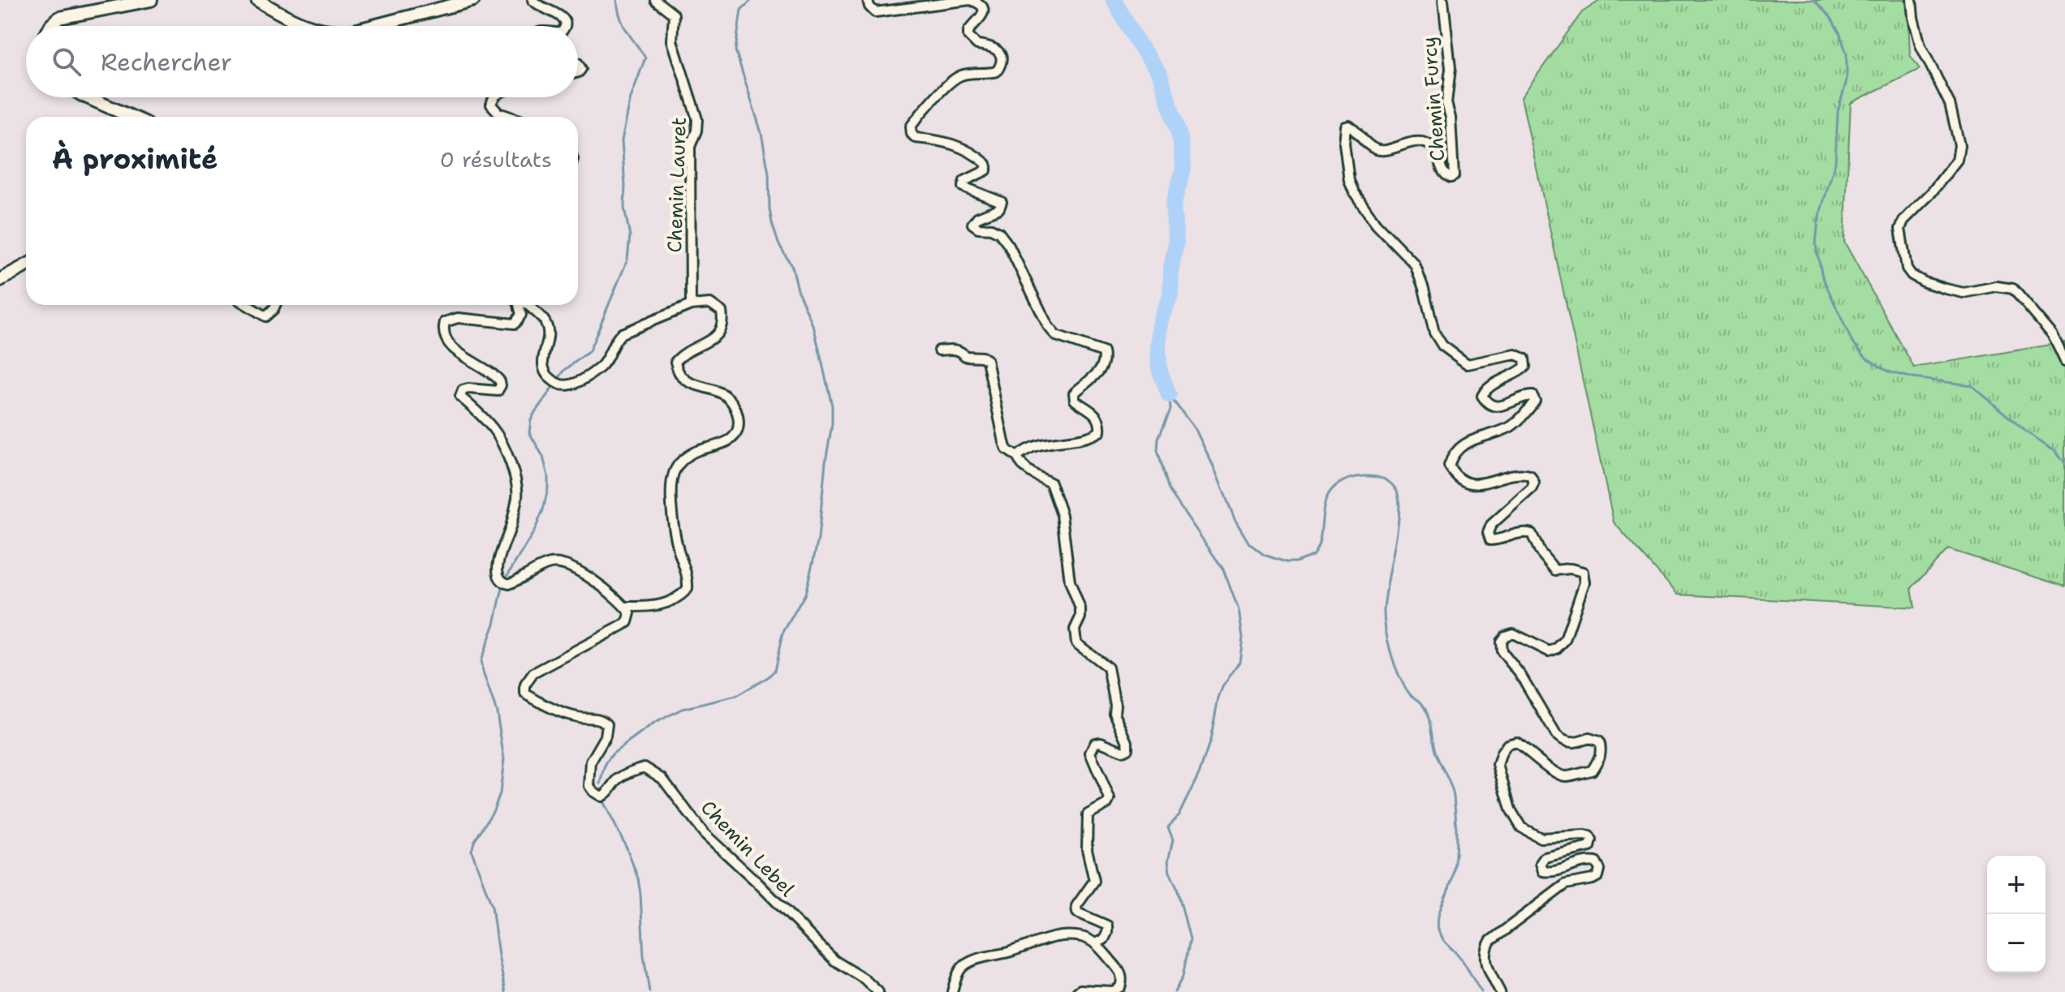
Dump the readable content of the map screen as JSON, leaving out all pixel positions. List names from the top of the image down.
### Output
{
  "streets": {
    "street": ["Chemin Furcy", "Chemin Lauret", "Chemin Lebel"]
  },
  "page": {
    "search": "Rechercher",
    "heading": ["À proximité", "0 résultats"],
    "map_buttons": ["+", "−"]
  }
}
